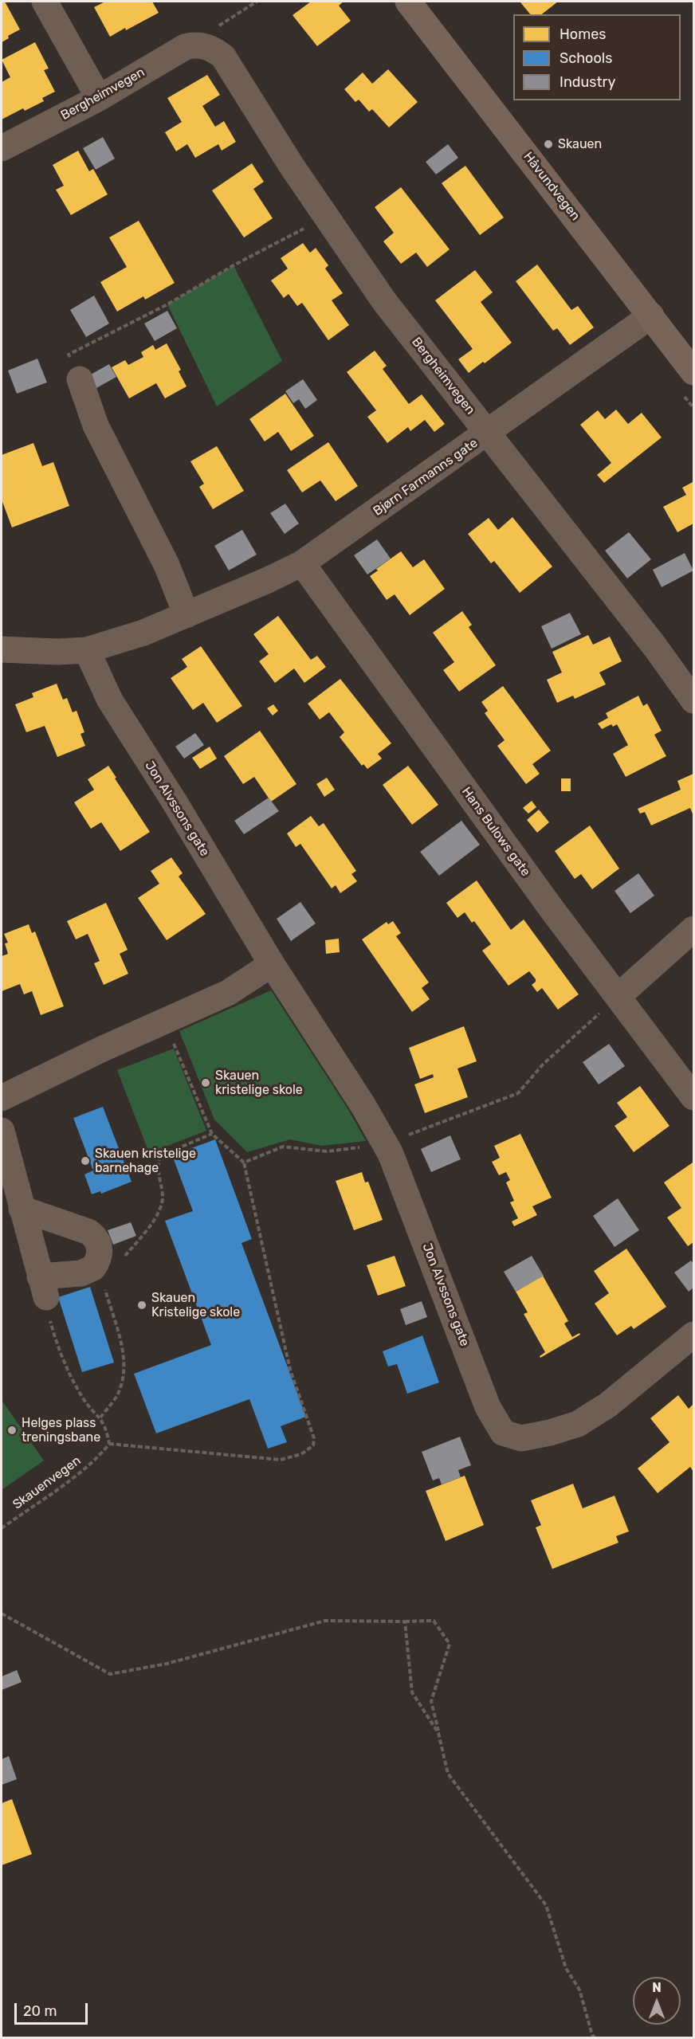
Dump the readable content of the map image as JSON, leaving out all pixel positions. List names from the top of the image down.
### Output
{
  "streets": {
    "main road": ["Håvundvegen"],
    "street": [
      "Bergheimvegen",
      "Bjørn Farmanns gate",
      "Jon Alvssons gate",
      "Hans Bulows gate"
    ],
    "path": ["Skauenvegen"]
  },
  "crossings": [
    ["Bergheimvegen", "Bjørn Farmanns gate"],
    ["Håvundvegen", "Bjørn Farmanns gate"],
    ["Bjørn Farmanns gate", "Jon Alvssons gate"],
    ["Bjørn Farmanns gate", "Hans Bulows gate"]
  ],
  "places": [
    "Skauen",
    "Skauen kristelige skole",
    "Skauen kristelige barnehage",
    "Skauen Kristelige skole",
    "Helges plass treningsbane"
  ],
  "legend": ["Homes", "Schools", "Industry"],
  "scale_bar": "20 m",
  "north": "top"
}
